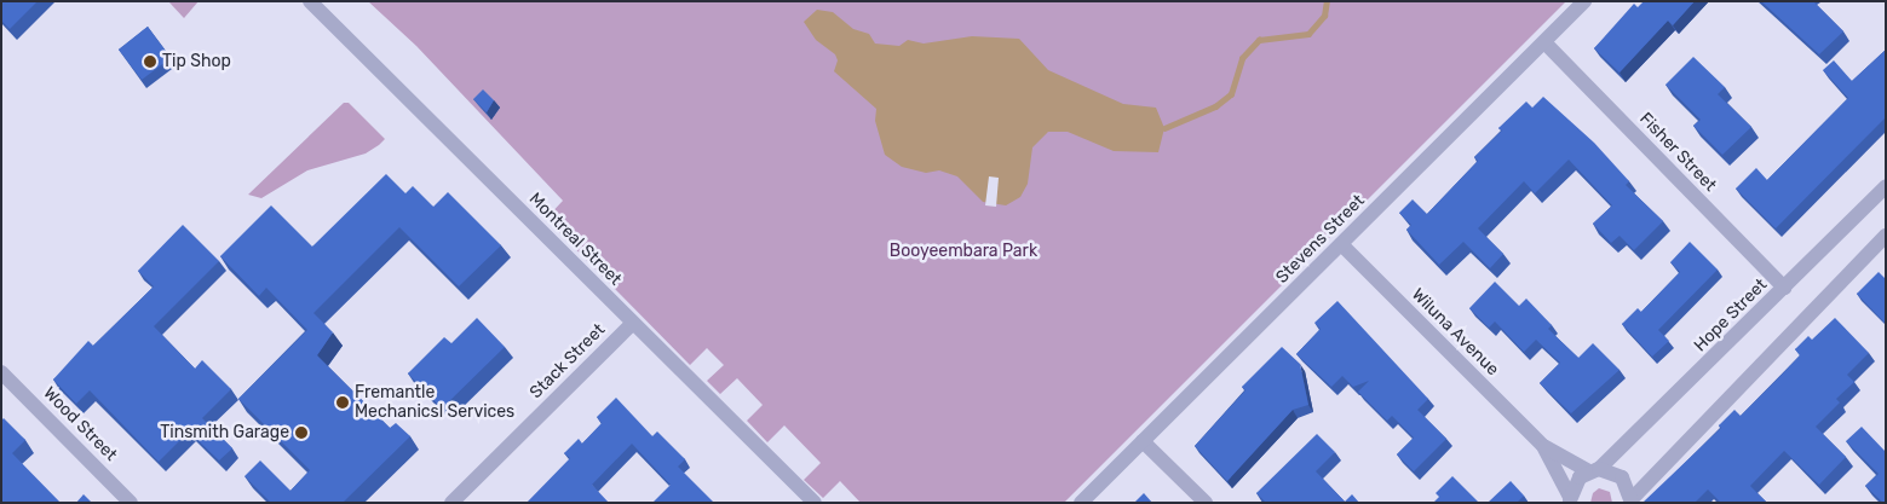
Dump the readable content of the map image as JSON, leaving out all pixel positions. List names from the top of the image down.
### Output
{
  "streets": {
    "street": [
      "Fisher Street",
      "Montreal Street",
      "Stevens Street",
      "Hope Street",
      "Wiluna Avenue",
      "Stack Street",
      "Wood Street"
    ]
  },
  "crossings": [
    ["Fisher Street", "Stevens Street"],
    ["Fisher Street", "Hope Street"],
    ["Montreal Street", "Stack Street"],
    ["Stevens Street", "Wiluna Avenue"],
    ["Hope Street", "Wiluna Avenue"]
  ],
  "parks": ["Booyeembara Park"],
  "places": ["Tip Shop", "Fremantle Mechanicsl Services", "Tinsmith Garage"]
}
